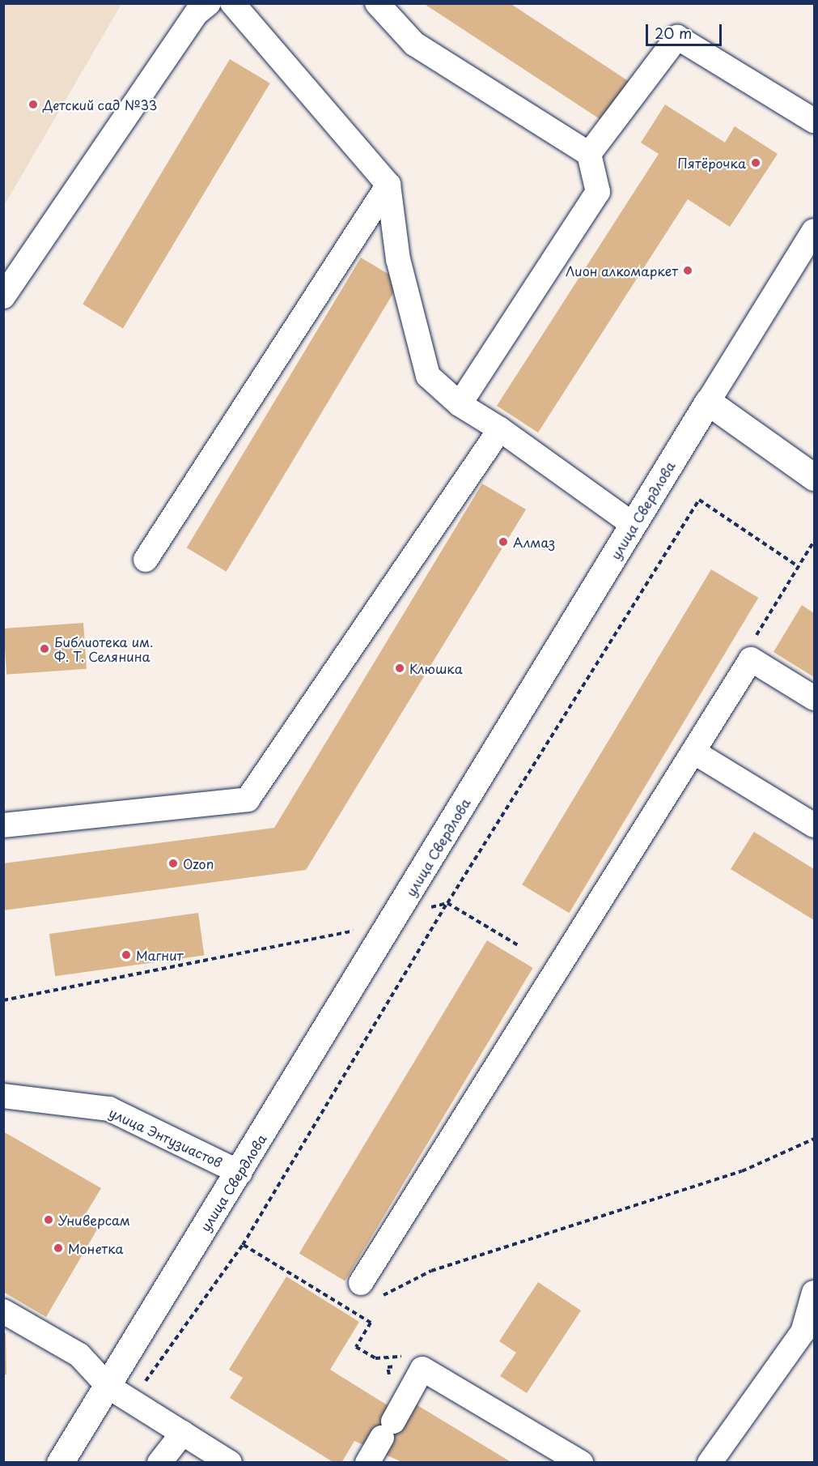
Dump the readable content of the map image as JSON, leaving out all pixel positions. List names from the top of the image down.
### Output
{
  "streets": {
    "main road": ["улица Свердлова"],
    "street": ["улица Энтузиастов"]
  },
  "crossings": [
    ["улица Свердлова", "улица Энтузиастов"]
  ],
  "places": [
    "Детский сад №33",
    "Пятёрочка",
    "Лион алкомаркет",
    "Алмаз",
    "Библиотека им. Ф. Т. Селянина",
    "Клюшка",
    "Ozon",
    "Магнит",
    "Универсам",
    "Монетка"
  ],
  "scale_bar": "20 m"
}
